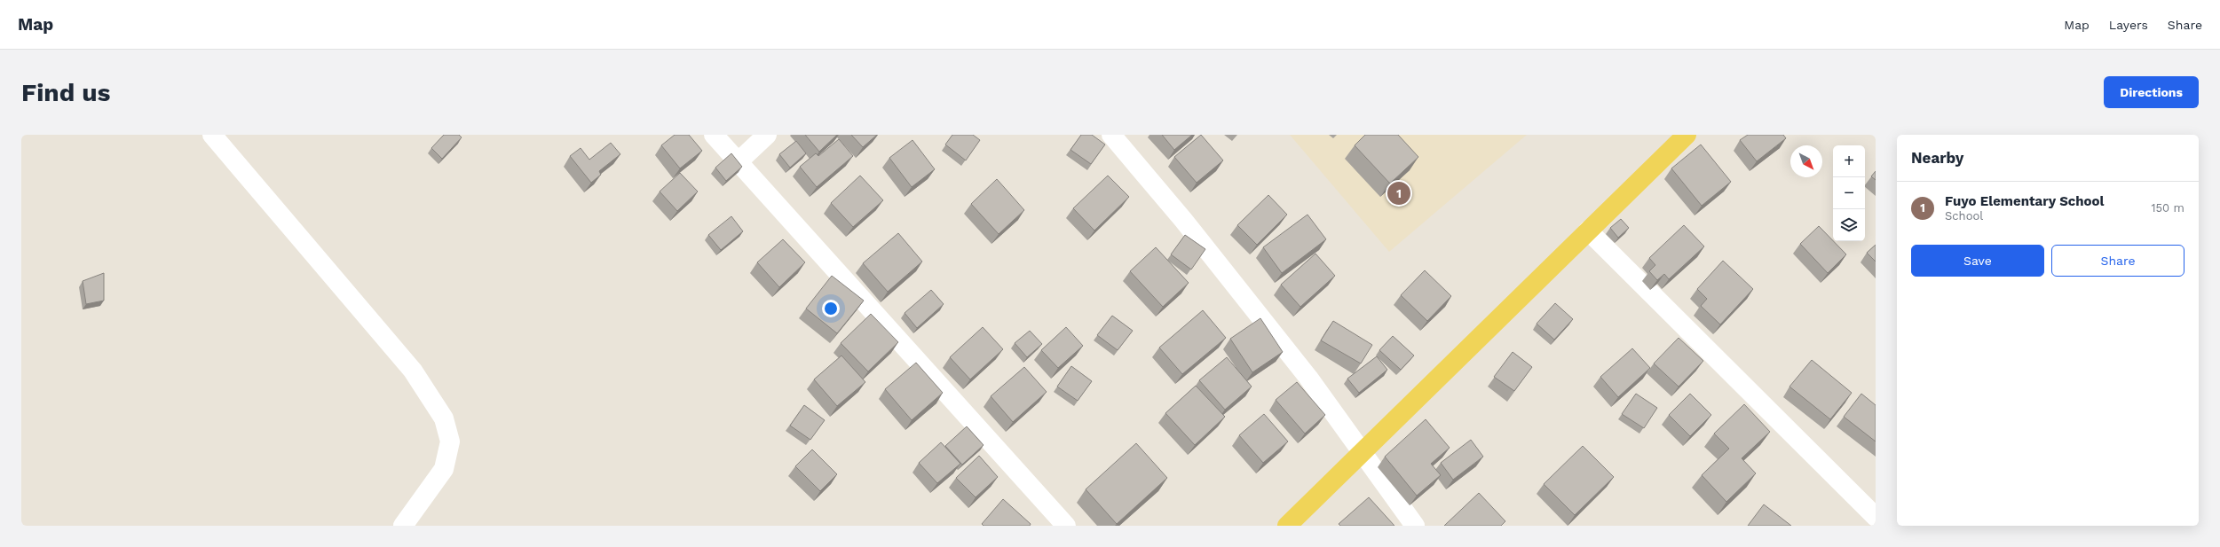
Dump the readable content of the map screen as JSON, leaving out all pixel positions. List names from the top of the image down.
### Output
{
  "north": "bottom right",
  "page": {
    "header": "Map",
    "nav": ["Map", "Layers", "Share"],
    "buttons": [
      "Directions",
      ["Save", "Share"]
    ],
    "title": "Find us",
    "heading": "Nearby",
    "map_buttons": ["+", "−"],
    "pins": "1",
    "list": [
      {
        "mark": "1",
        "name": "Fuyo Elementary School",
        "note": "School",
        "value": "150 m"
      }
    ]
  }
}
